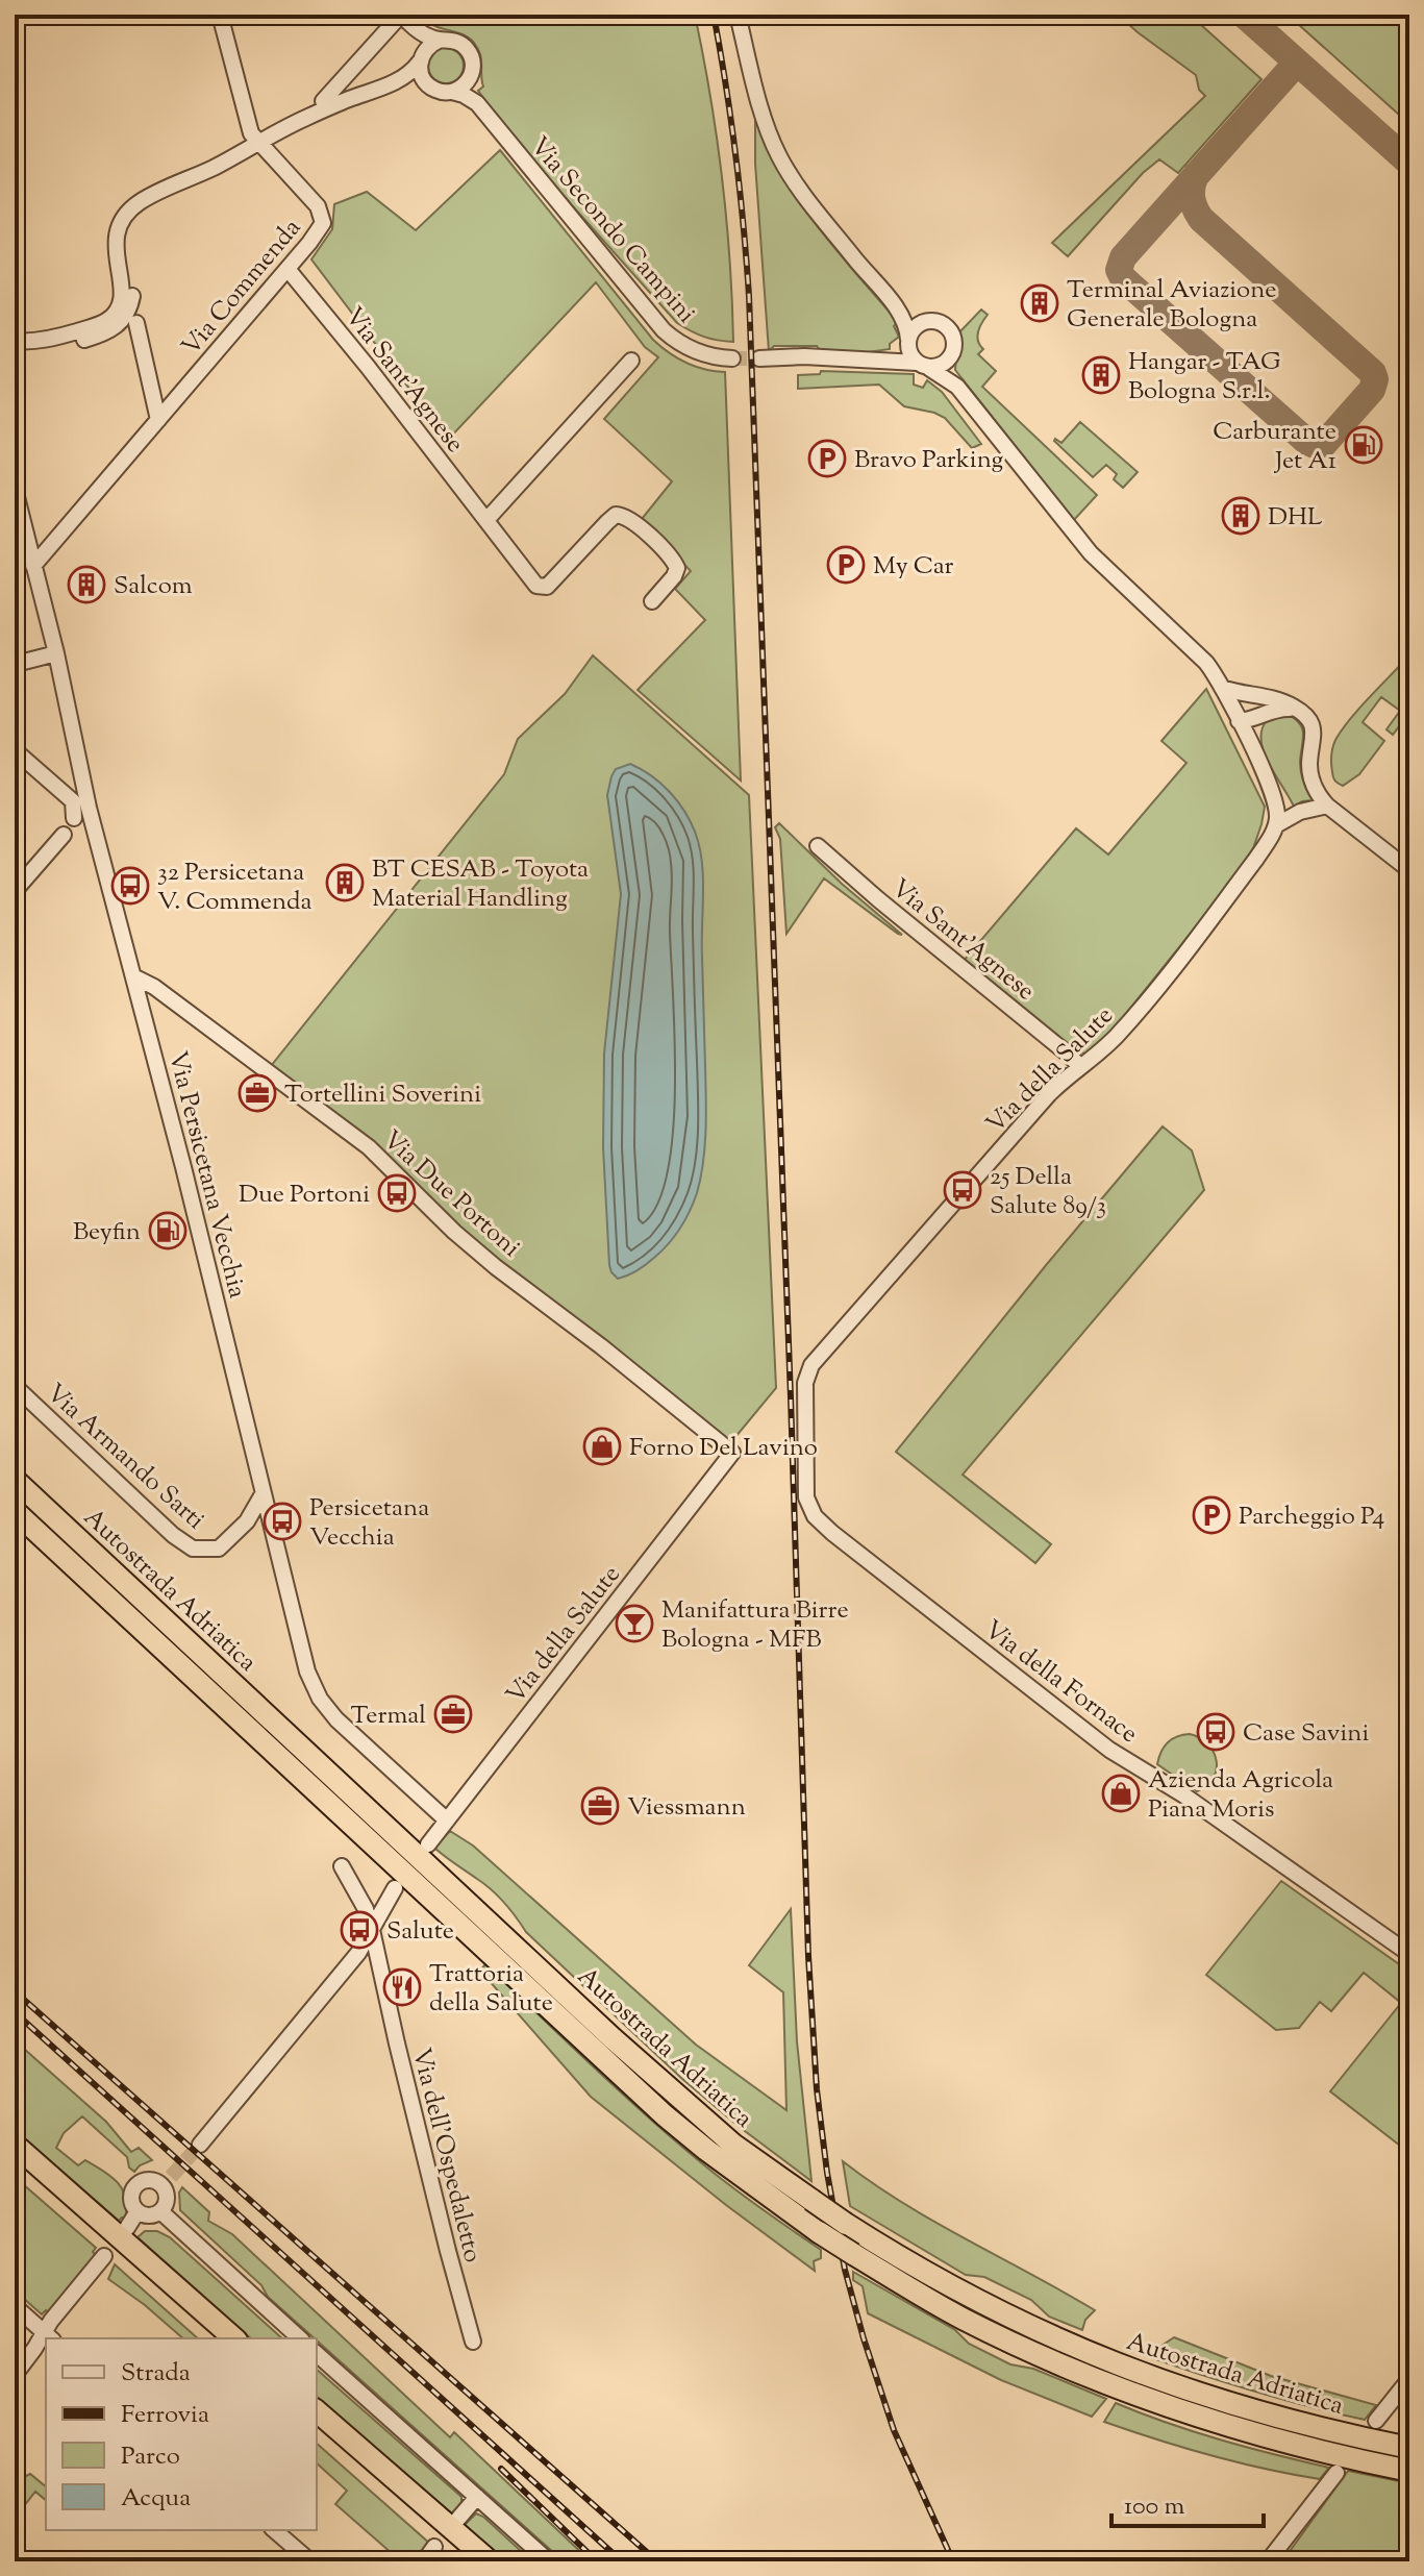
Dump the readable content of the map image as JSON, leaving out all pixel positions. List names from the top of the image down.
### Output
{
  "streets": {
    "highway": ["Autostrada Adriatica"],
    "street": [
      "Via Secondo Campini",
      "Via Commenda",
      "Via Sant'Agnese",
      "Via della Salute",
      "Via Persicetana Vecchia",
      "Via Due Portoni",
      "Via Armando Sarti",
      "Via della Fornace",
      "Via dell'Ospedaletto"
    ]
  },
  "crossings": [
    ["Via Commenda", "Via Sant'Agnese"],
    ["Via Commenda", "Via Persicetana Vecchia"],
    ["Via Sant'Agnese", "Via della Salute"],
    ["Via della Salute", "Via Persicetana Vecchia"],
    ["Via della Salute", "Via Due Portoni"],
    ["Via della Salute", "Via della Fornace"],
    ["Via Persicetana Vecchia", "Via Due Portoni"],
    ["Via Persicetana Vecchia", "Via Armando Sarti"]
  ],
  "places": {
    "building": [
      "Terminal Aviazione Generale Bologna",
      "Hangar - TAG Bologna S.r.l.",
      "DHL",
      "Salcom",
      "BT CESAB - Toyota Material Handling"
    ],
    "fuel station": ["Carburante Jet A1", "Beyfin"],
    "parking": ["Bravo Parking", "My Car", "Parcheggio P4"],
    "bus stop": [
      "32 Persicetana V. Commenda",
      "25 Della Salute 89/3",
      "Due Portoni",
      "Persicetana Vecchia",
      "Case Savini",
      "Salute"
    ],
    "office": ["Tortellini Soverini", "Termal", "Viessmann"],
    "shop": ["Forno Del Lavino", "Azienda Agricola Piana Moris"],
    "bar": ["Manifattura Birre Bologna - MFB"],
    "restaurant": ["Trattoria della Salute"]
  },
  "legend": [
    "Strada",
    "Ferrovia",
    "Parco",
    "Acqua"
  ],
  "scale_bar": "100 m"
}
